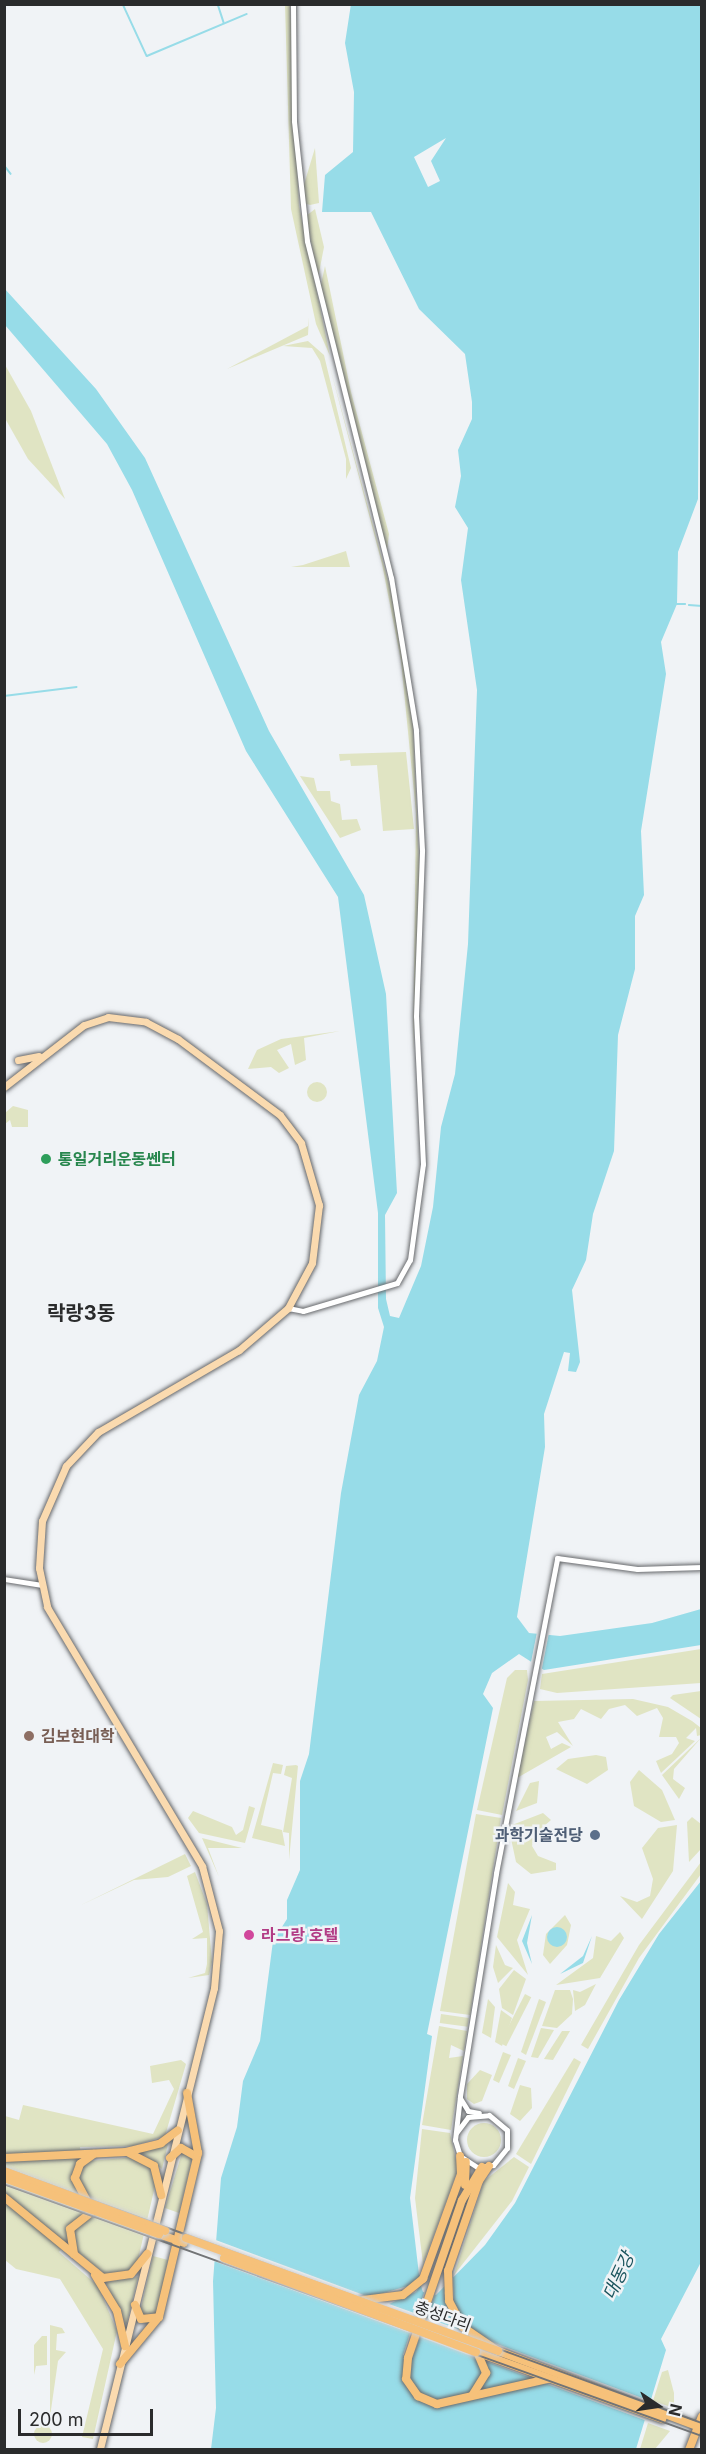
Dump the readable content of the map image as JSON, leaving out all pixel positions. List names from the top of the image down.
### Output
{
  "streets": {
    "highway": ["충성다리"]
  },
  "districts": ["락랑3동"],
  "water": ["대동강"],
  "places": [
    "통일거리운동쎈터",
    "김보현대학",
    "과학기술전당",
    "라그랑 호텔"
  ],
  "scale_bar": "200 m",
  "north": "right"
}
